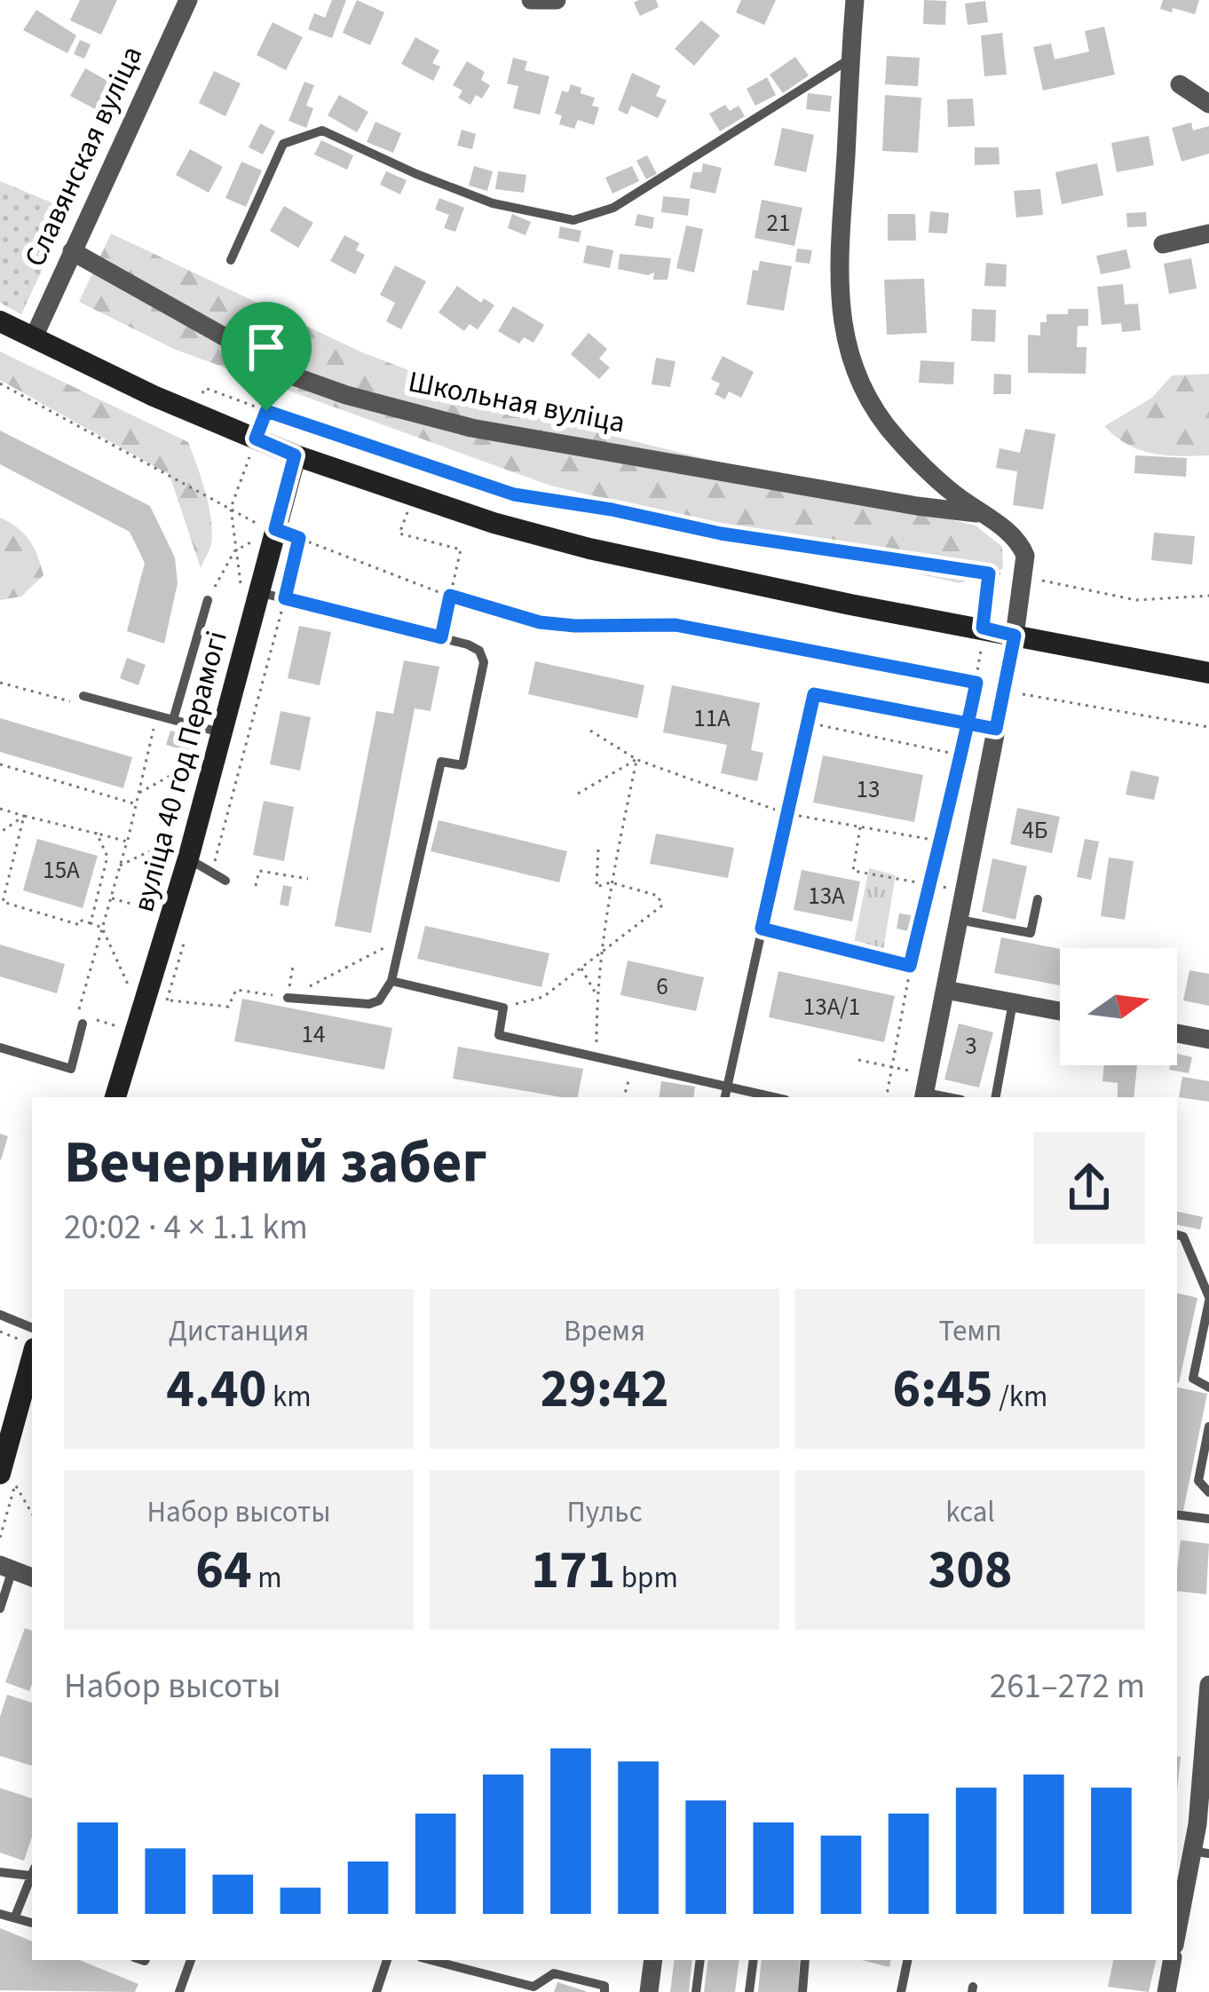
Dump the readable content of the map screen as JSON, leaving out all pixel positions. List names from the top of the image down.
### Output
{
  "streets": {
    "main road": ["вуліца 40 год Перамогі"],
    "street": ["Славянская вуліца", "Школьная вуліца"]
  },
  "crossings": [
    ["Славянская вуліца", "Школьная вуліца"]
  ],
  "house_numbers": [
    "21",
    "11А",
    "13",
    "4Б",
    "15А",
    "13А",
    "6",
    "13А/1",
    "14",
    "3"
  ],
  "north": "right",
  "page": {
    "heading": ["Вечерний забег", "20:02 · 4 × 1.1 km"],
    "stats": [
      ["Дистанция", "4.40 km"],
      ["Время", "29:42"],
      ["Темп", "6:45 /km"],
      ["Набор высоты", "64 m"],
      ["Пульс", "171 bpm"],
      ["kcal", "308"]
    ],
    "chart": ["Набор высоты", "261–272 m"]
  }
}
